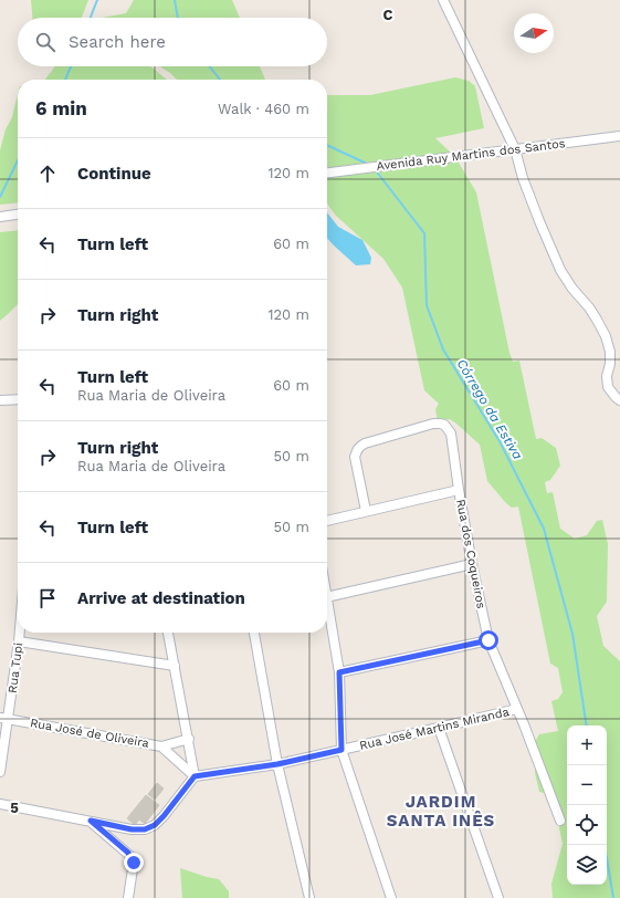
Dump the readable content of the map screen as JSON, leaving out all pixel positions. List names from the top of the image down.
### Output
{
  "streets": {
    "street": [
      "Avenida Ruy Martins dos Santos",
      "Rua dos Coqueiros",
      "Rua Tupi",
      "Rua José Martins Miranda",
      "Rua José de Oliveira"
    ]
  },
  "crossings": [
    ["Rua dos Coqueiros", "Rua José Martins Miranda"],
    ["Rua Tupi", "Rua José de Oliveira"],
    ["Rua José Martins Miranda", "Rua José de Oliveira"]
  ],
  "districts": ["JARDIM SANTA INÊS"],
  "water": ["Córrego da Estiva"],
  "north": "right",
  "page": {
    "search": "Search here",
    "heading": ["6 min", "Walk · 460 m"],
    "list": [
      ["Continue", "120 m"],
      ["Turn left", "60 m"],
      ["Turn right", "120 m"],
      ["Turn left", "Rua Maria de Oliveira", "60 m"],
      ["Turn right", "Rua Maria de Oliveira", "50 m"],
      ["Turn left", "50 m"],
      "Arrive at destination"
    ],
    "map_buttons": ["+", "−"]
  },
  "grid": {
    "columns": ["C"],
    "rows": ["5"]
  }
}
